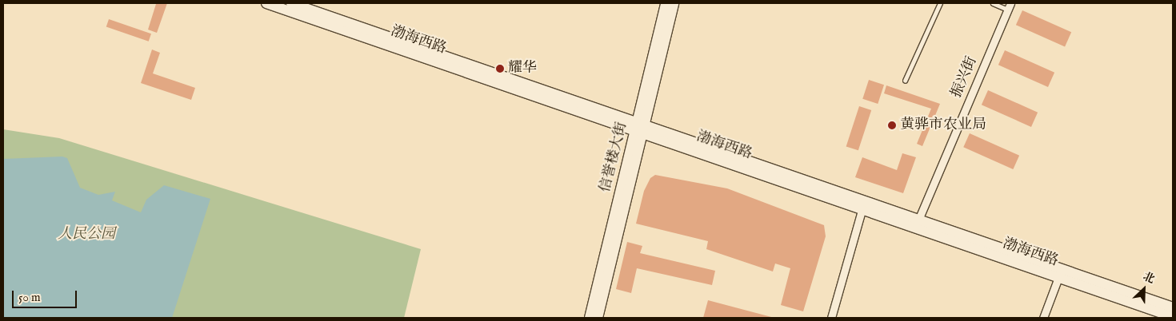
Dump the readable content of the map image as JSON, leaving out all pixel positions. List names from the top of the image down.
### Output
{
  "streets": {
    "main road": ["渤海西路", "信誉楼大街"],
    "street": ["振兴街"]
  },
  "crossings": [
    ["渤海西路", "振兴街"],
    ["渤海西路", "信誉楼大街"]
  ],
  "parks": ["人民公园"],
  "places": ["耀华", "黄骅市农业局"],
  "scale_bar": "50 m",
  "north": "top right"
}
